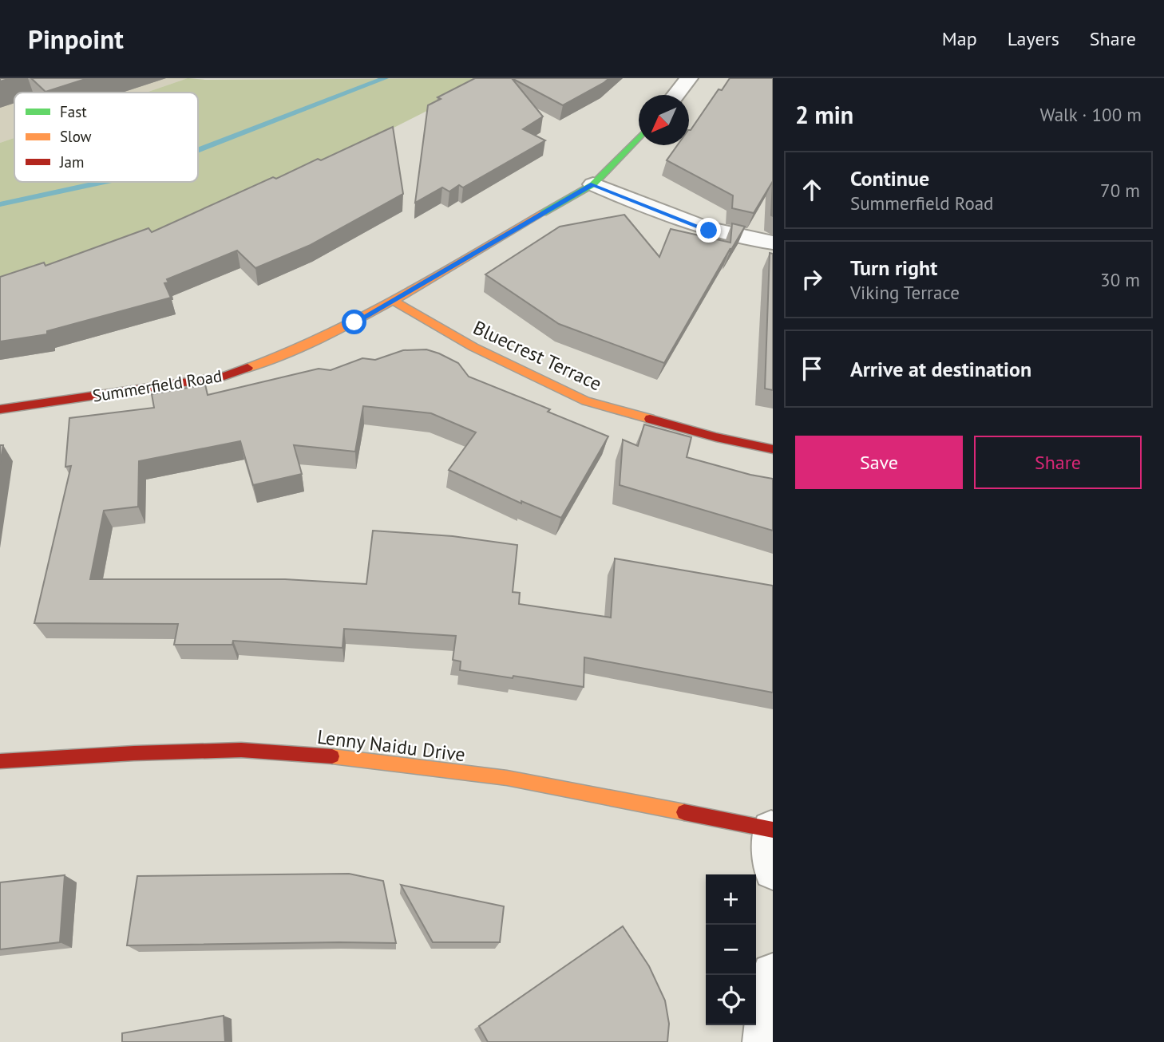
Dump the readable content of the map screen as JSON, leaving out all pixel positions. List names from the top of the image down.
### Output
{
  "streets": {
    "street": ["Bluecrest Terrace", "Summerfield Road", "Lenny Naidu Drive"]
  },
  "crossings": [
    ["Bluecrest Terrace", "Summerfield Road"]
  ],
  "legend": ["Fast", "Slow", "Jam"],
  "north": "bottom left",
  "page": {
    "header": "Pinpoint",
    "nav": ["Map", "Layers", "Share"],
    "heading": ["2 min", "Walk · 100 m"],
    "list": [
      ["Continue", "Summerfield Road", "70 m"],
      ["Turn right", "Viking Terrace", "30 m"],
      "Arrive at destination"
    ],
    "buttons": ["Save", "Share"],
    "map_buttons": ["+", "−"]
  }
}
